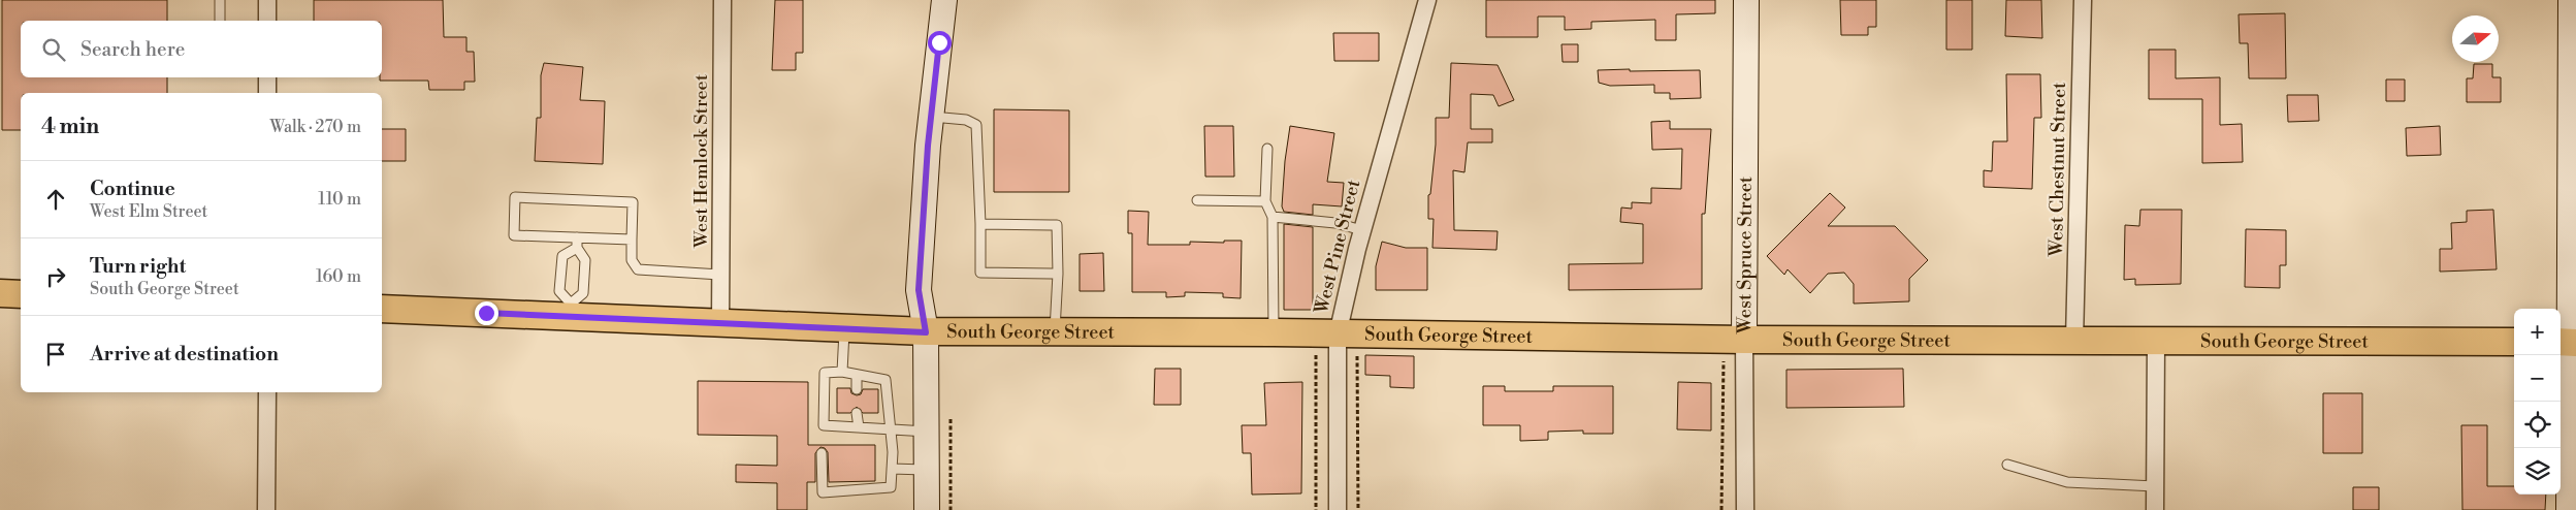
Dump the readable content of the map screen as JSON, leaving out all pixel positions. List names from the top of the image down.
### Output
{
  "streets": {
    "main road": ["South George Street"],
    "street": [
      "West Hemlock Street",
      "West Chestnut Street",
      "West Pine Street",
      "West Spruce Street"
    ]
  },
  "crossings": [
    ["West Hemlock Street", "South George Street"],
    ["West Chestnut Street", "South George Street"],
    ["West Pine Street", "South George Street"],
    ["West Spruce Street", "South George Street"]
  ],
  "north": "right",
  "page": {
    "search": "Search here",
    "heading": ["4 min", "Walk · 270 m"],
    "list": [
      ["Continue", "West Elm Street", "110 m"],
      ["Turn right", "South George Street", "160 m"],
      "Arrive at destination"
    ],
    "map_buttons": ["+", "−"]
  }
}
